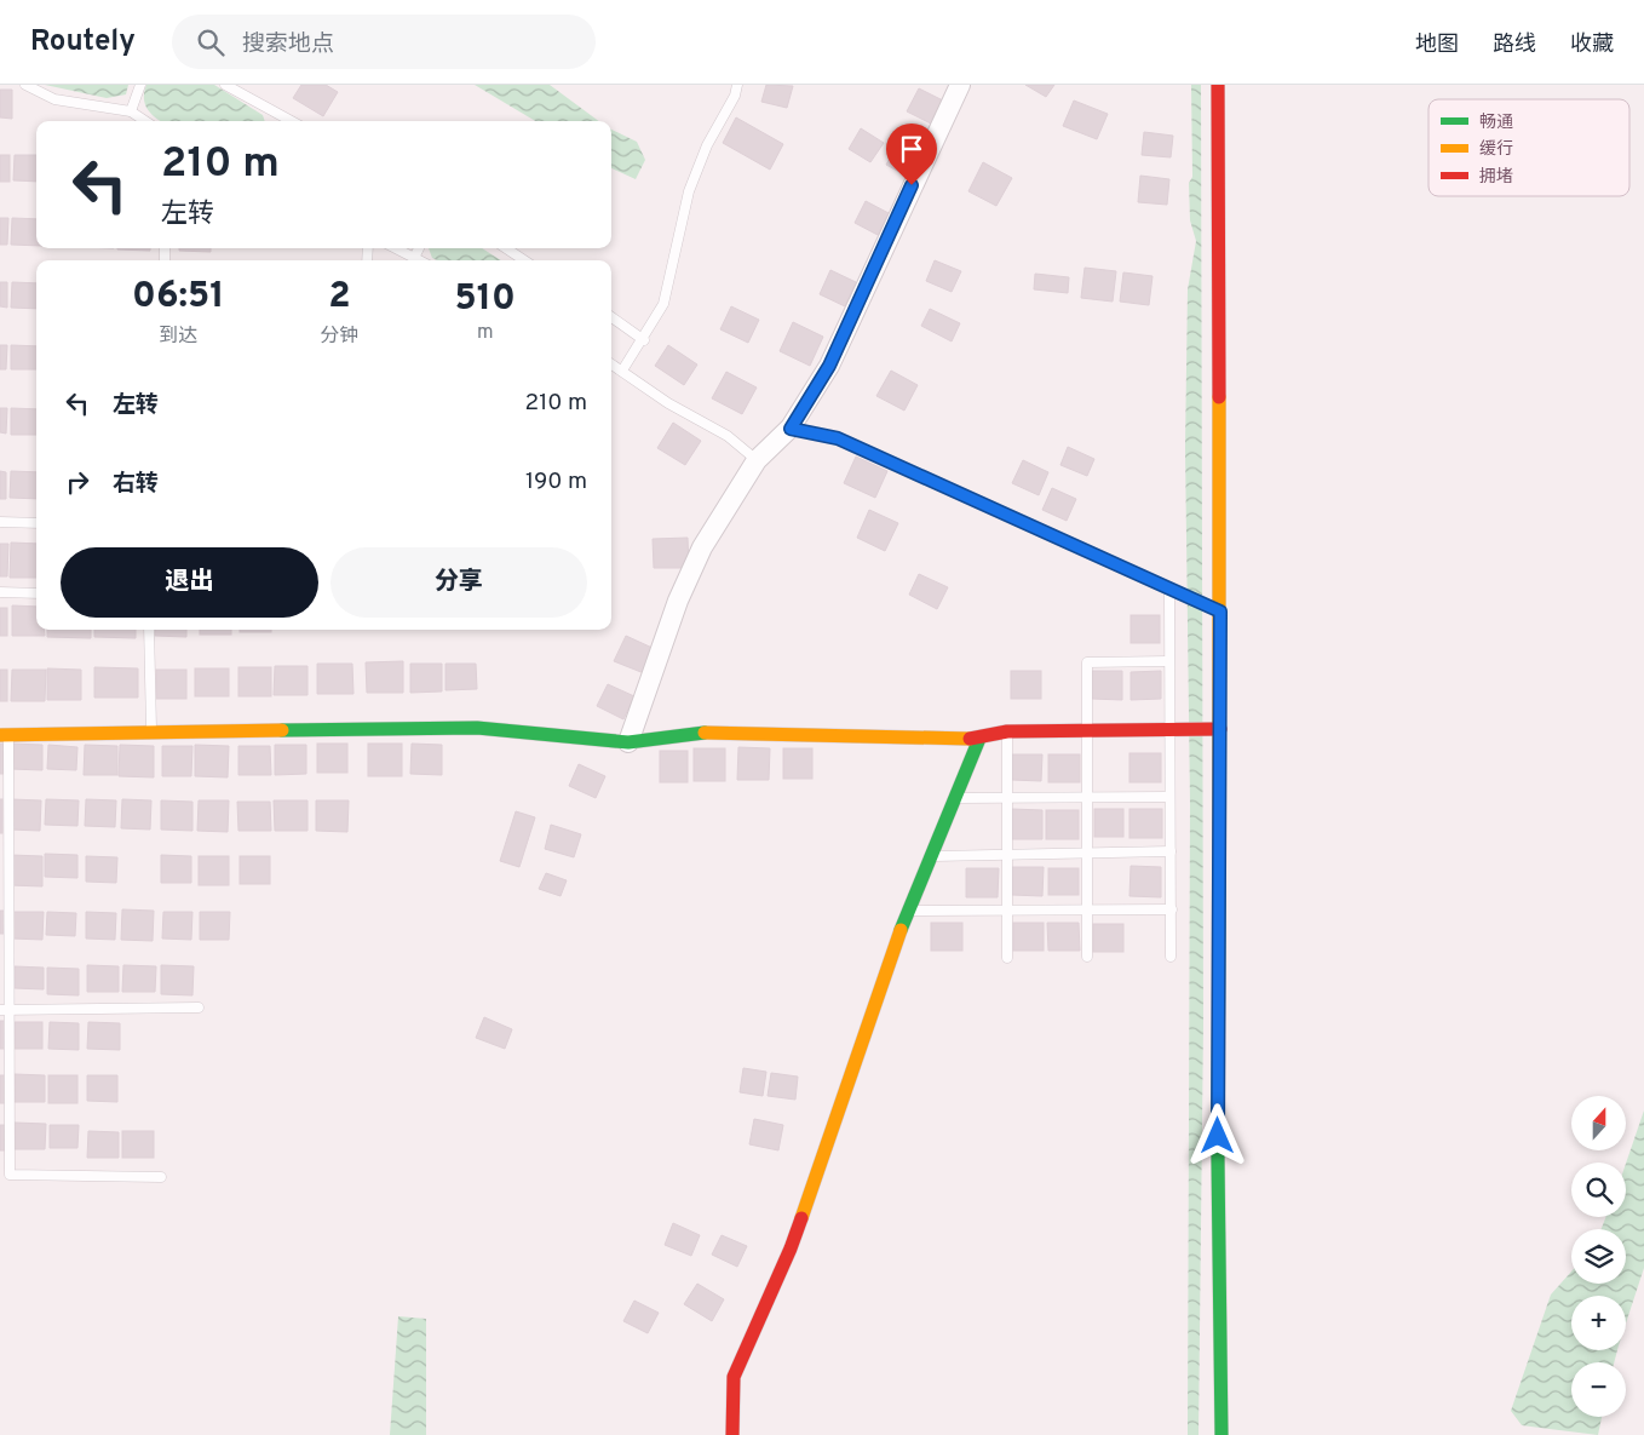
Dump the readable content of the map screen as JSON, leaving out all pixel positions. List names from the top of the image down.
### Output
{
  "legend": ["畅通", "缓行", "拥堵"],
  "north": "top",
  "page": {
    "header": "Routely",
    "search": "搜索地点",
    "nav": ["地图", "路线", "收藏"],
    "turn": ["210 m", "左转"],
    "eta": [
      "06:51",
      "到达",
      "2",
      "分钟",
      "510",
      "m"
    ],
    "list": [
      {
        "name": "左转",
        "value": "210 m"
      },
      {
        "name": "右转",
        "value": "190 m"
      }
    ],
    "buttons": ["退出", "分享"],
    "map_buttons": ["+", "−"]
  }
}
